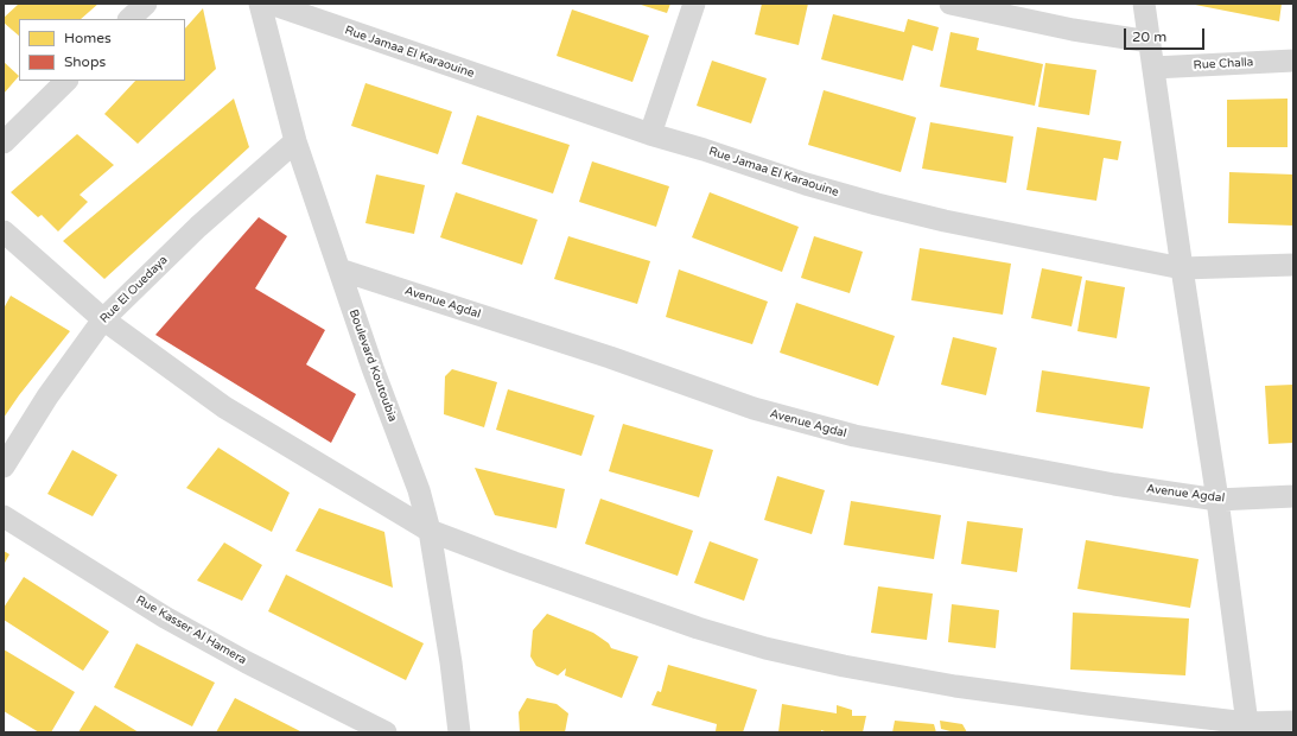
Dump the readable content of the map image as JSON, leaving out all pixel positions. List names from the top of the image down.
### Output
{
  "streets": {
    "street": [
      "Rue Jamaa El Karaouine",
      "Rue Challa",
      "Rue El Ouedaya",
      "Avenue Agdal",
      "Boulevard Koutoubia",
      "Rue Kasser Al Hamera"
    ]
  },
  "crossings": [
    ["Rue El Ouedaya", "Boulevard Koutoubia"],
    ["Avenue Agdal", "Boulevard Koutoubia"]
  ],
  "legend": ["Homes", "Shops"],
  "scale_bar": "20 m"
}
